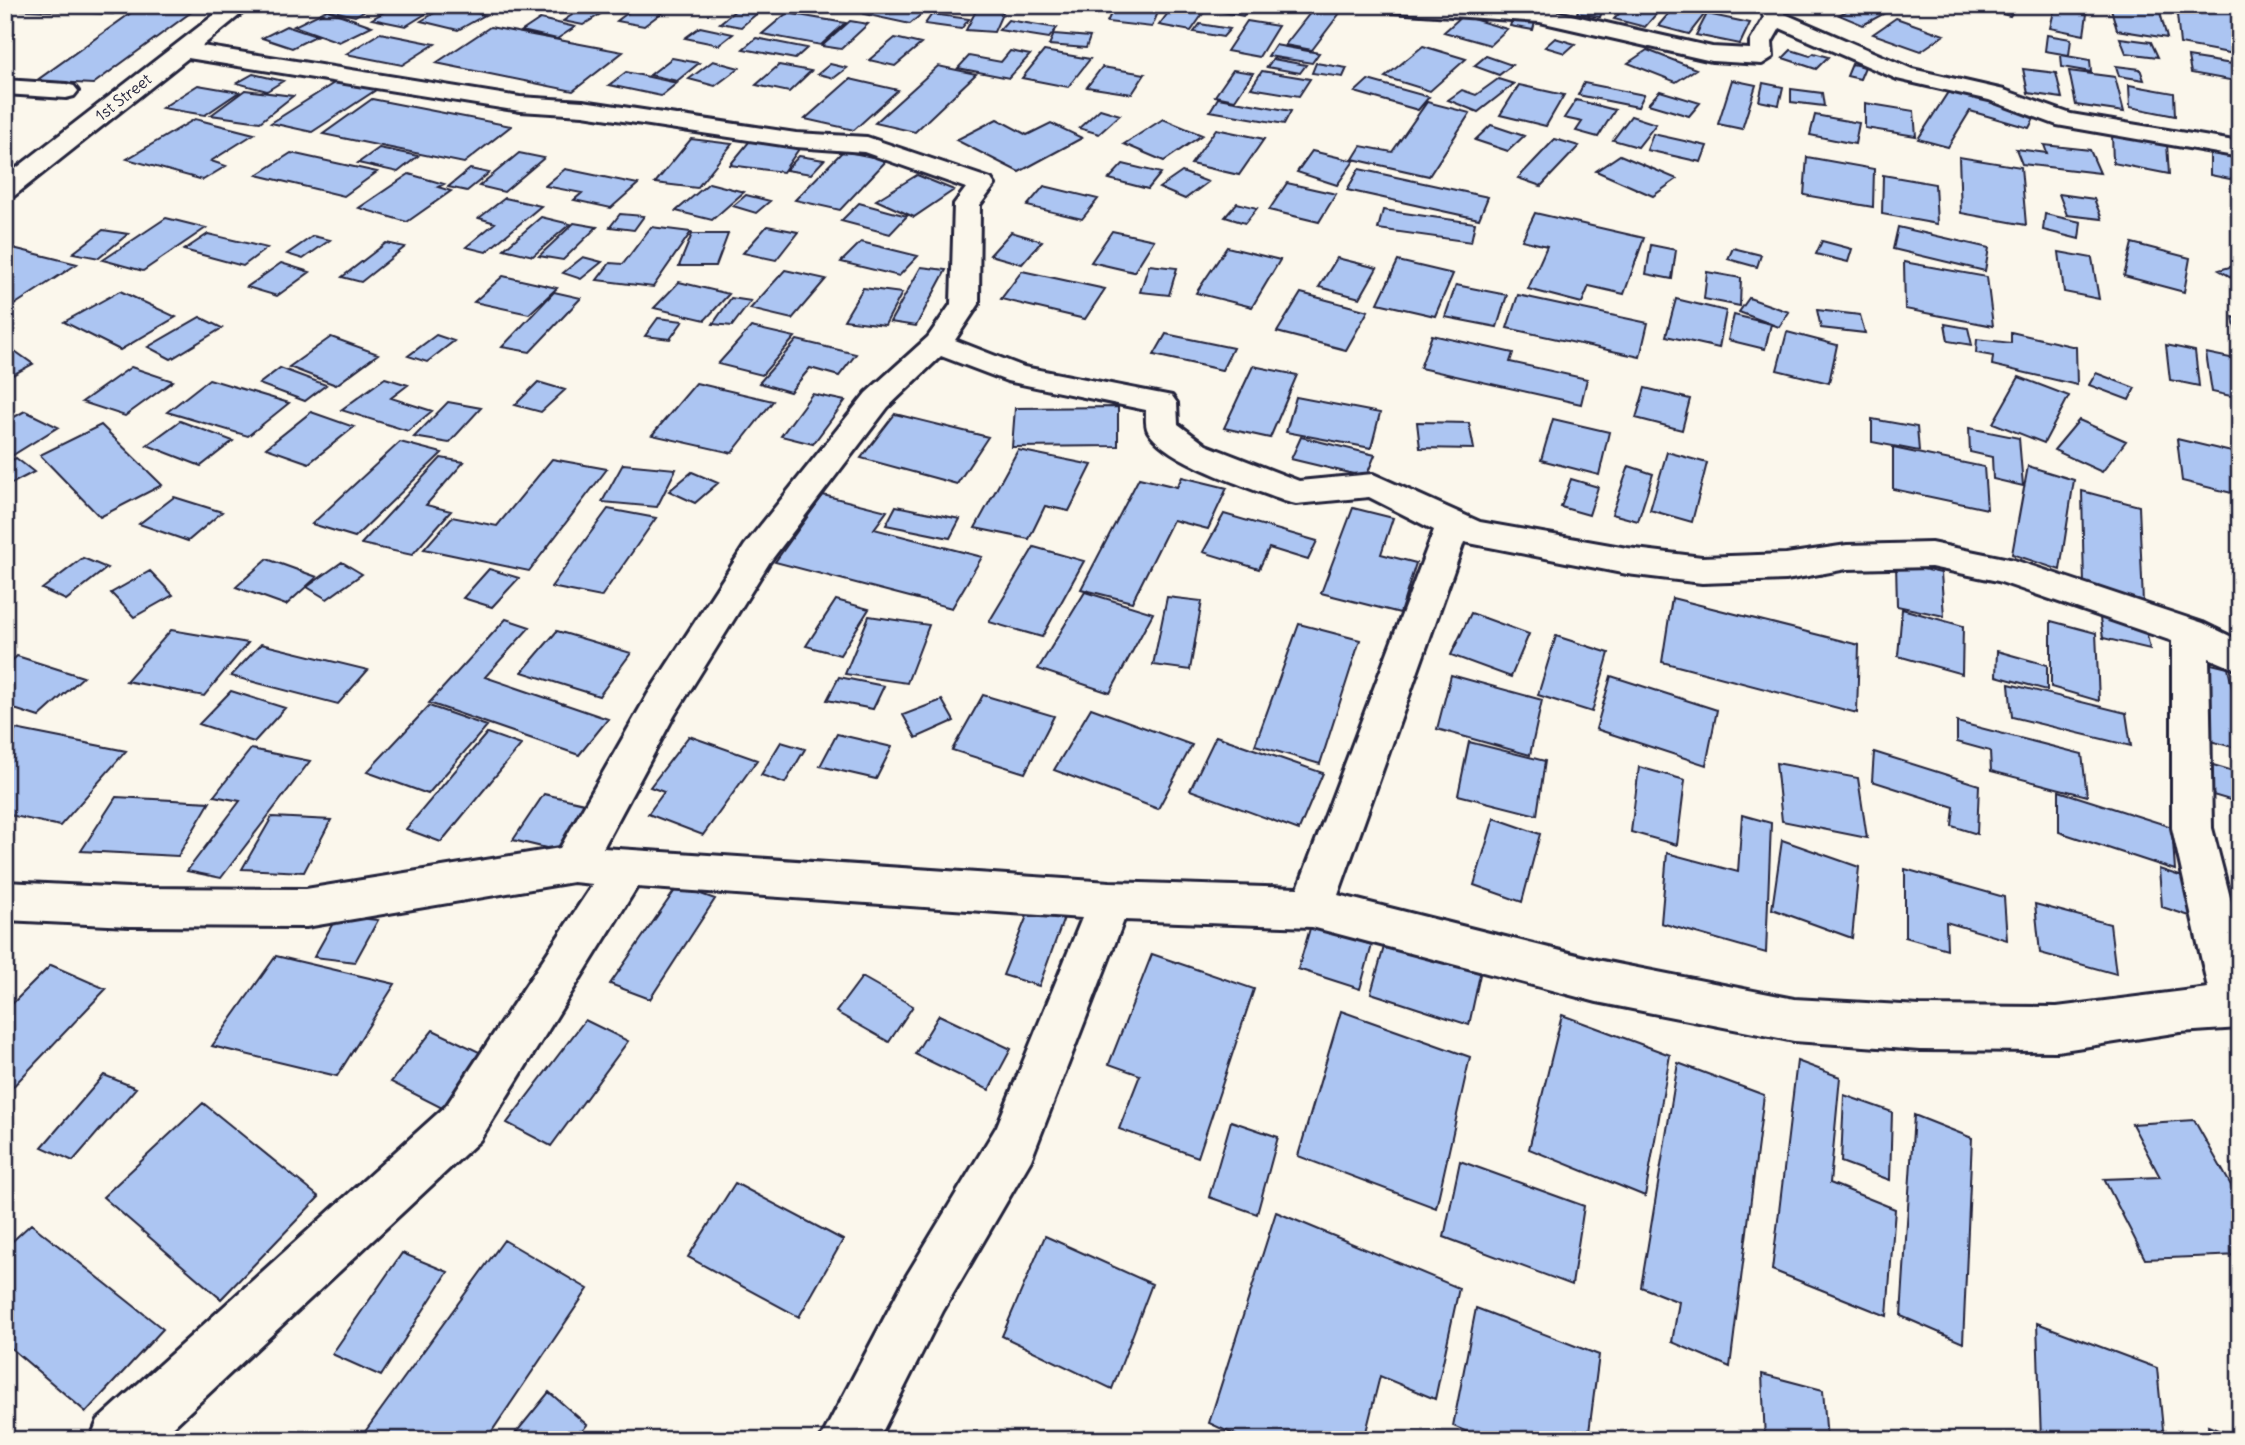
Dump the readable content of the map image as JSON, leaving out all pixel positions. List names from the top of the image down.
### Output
{
  "streets": {
    "street": ["1st Street"]
  }
}
